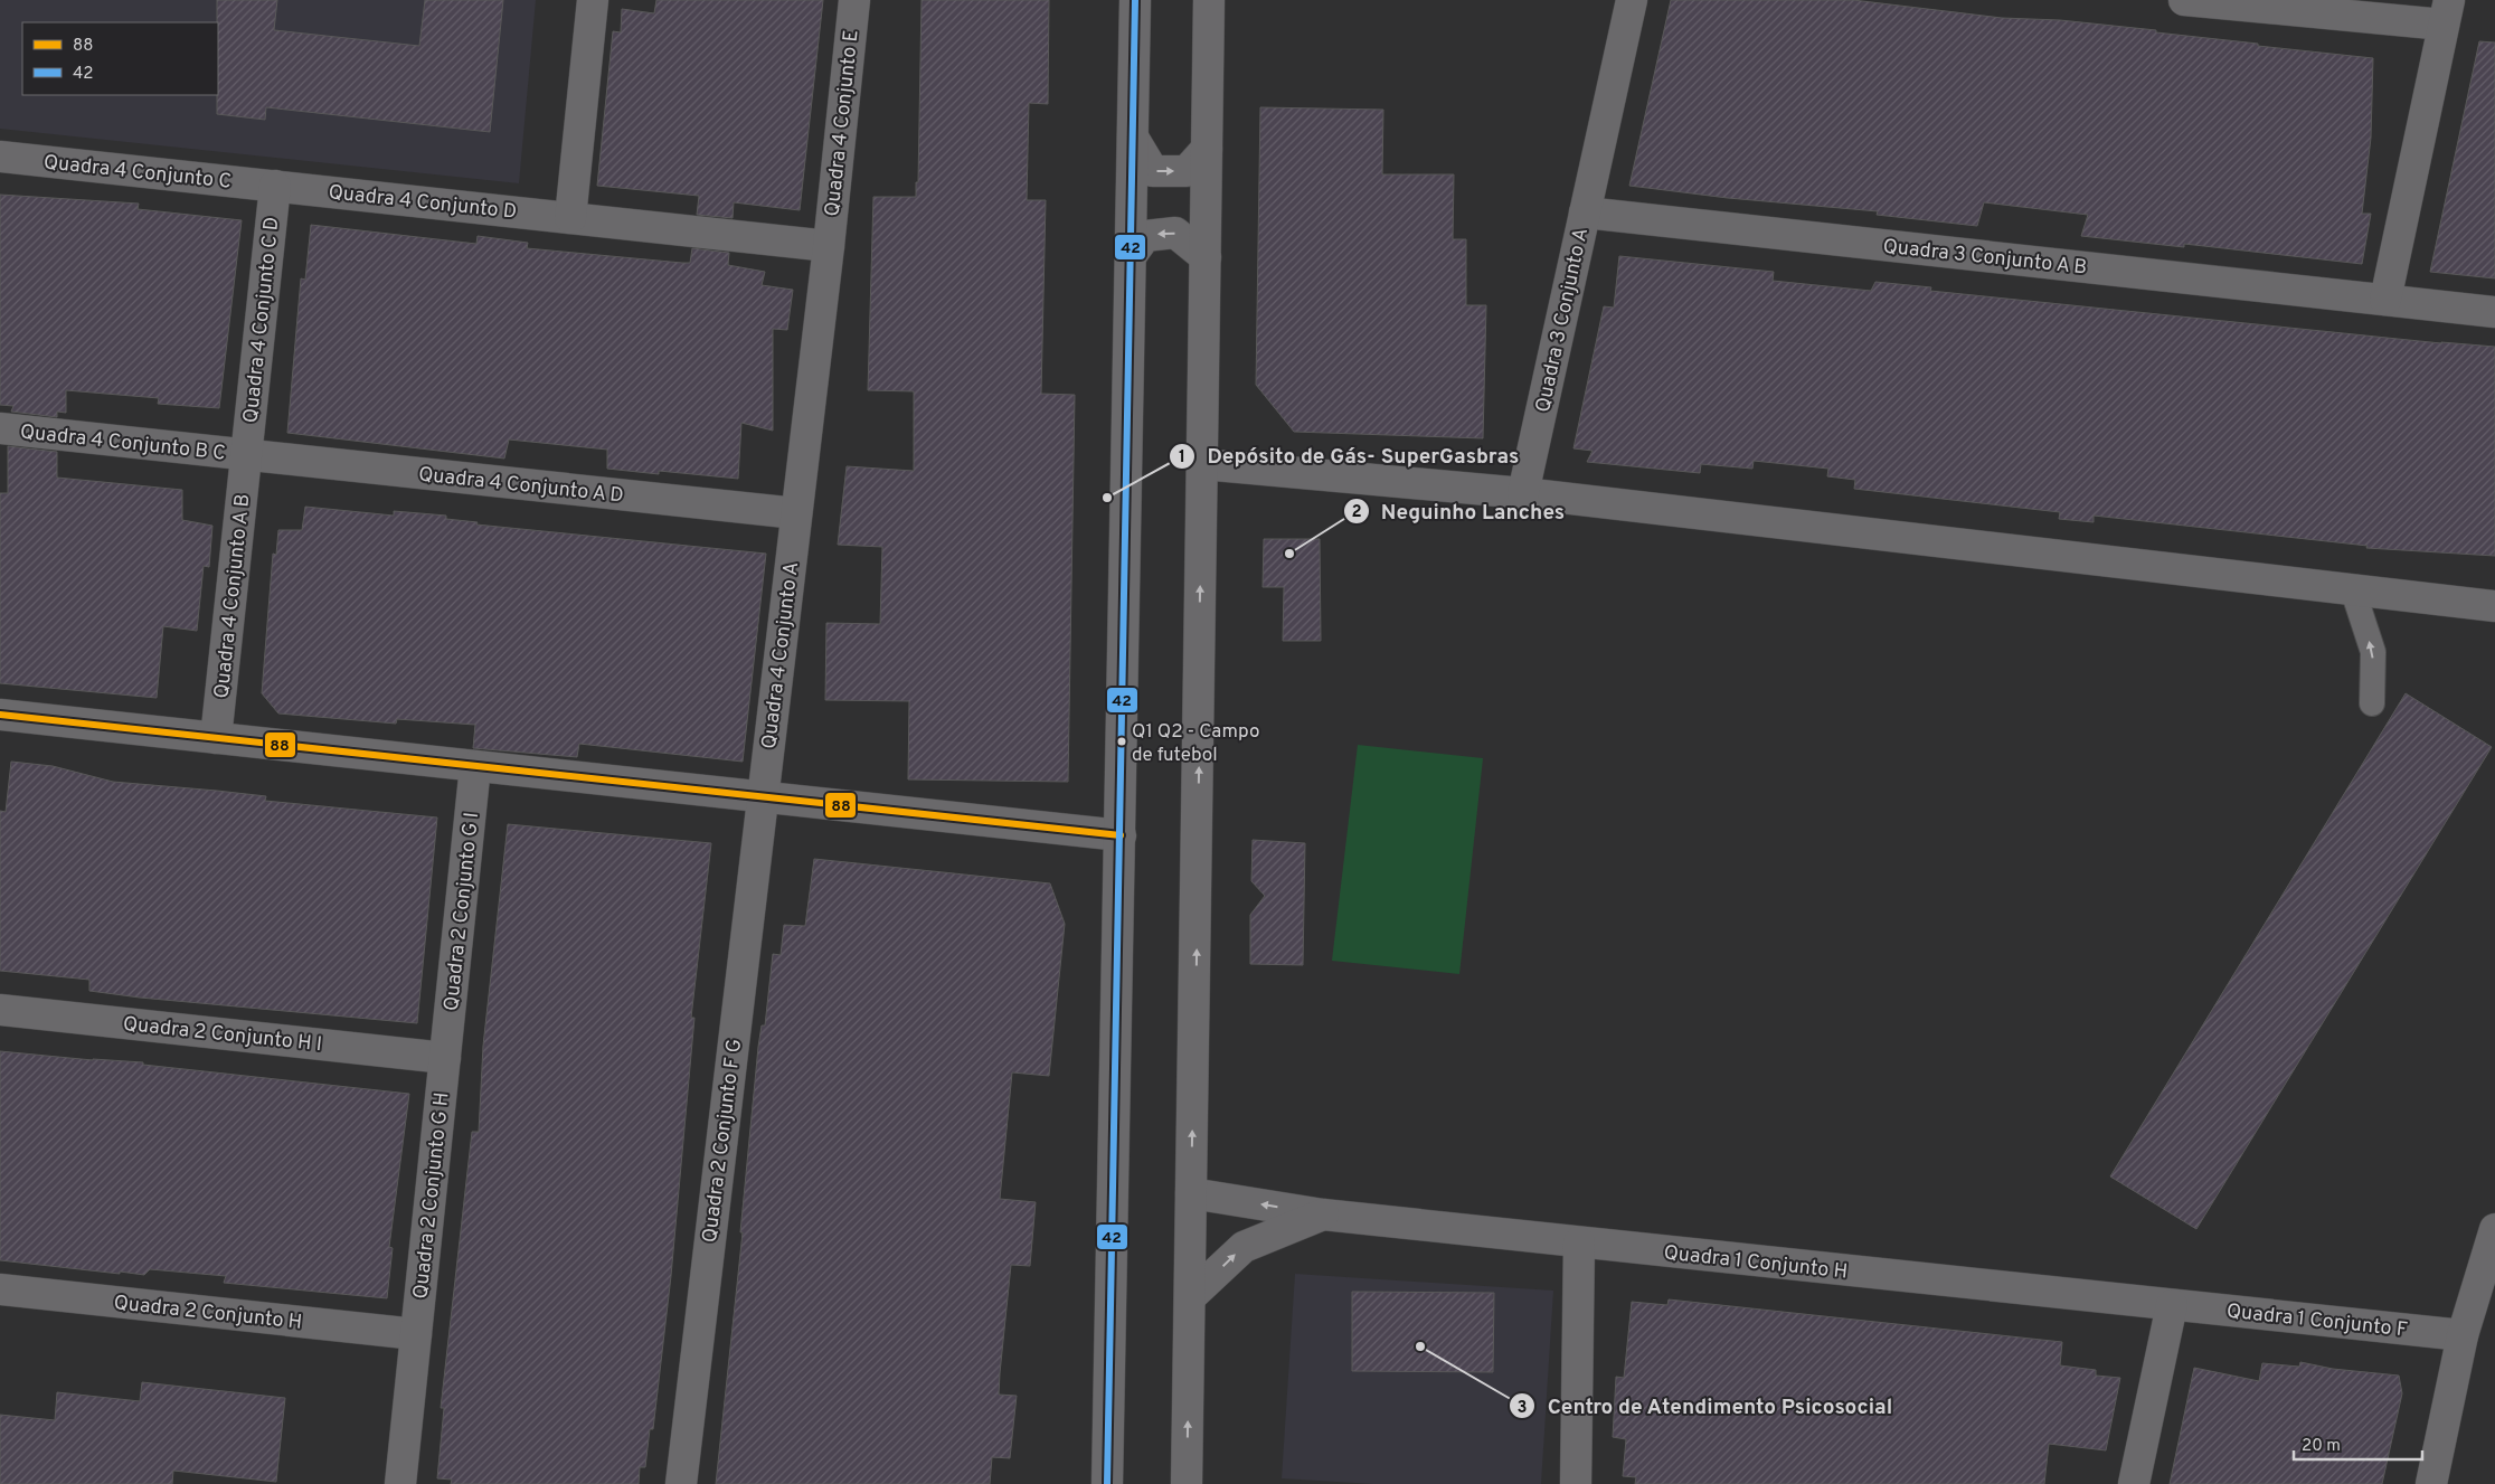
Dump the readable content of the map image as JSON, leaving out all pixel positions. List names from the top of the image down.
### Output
{
  "streets": {
    "street": [
      "Quadra 4 Conjunto E",
      "Quadra 4 Conjunto C",
      "Quadra 4 Conjunto D",
      "Quadra 3 Conjunto A B",
      "Quadra 4 Conjunto C D",
      "Quadra 3 Conjunto A",
      "Quadra 4 Conjunto B C",
      "Quadra 4 Conjunto A D",
      "Quadra 4 Conjunto A B",
      "Quadra 4 Conjunto A",
      "Quadra 2 Conjunto G I",
      "Quadra 2 Conjunto H I",
      "Quadra 2 Conjunto F G",
      "Quadra 2 Conjunto G H",
      "Quadra 1 Conjunto H",
      "Quadra 2 Conjunto H",
      "Quadra 1 Conjunto F"
    ]
  },
  "crossings": [
    ["Quadra 4 Conjunto E", "Quadra 4 Conjunto D"],
    ["Quadra 4 Conjunto C", "Quadra 4 Conjunto D"],
    ["Quadra 4 Conjunto C", "Quadra 4 Conjunto C D"],
    ["Quadra 4 Conjunto D", "Quadra 4 Conjunto C D"],
    ["Quadra 3 Conjunto A B", "Quadra 3 Conjunto A"],
    ["Quadra 4 Conjunto C D", "Quadra 4 Conjunto B C"],
    ["Quadra 4 Conjunto C D", "Quadra 4 Conjunto A D"],
    ["Quadra 4 Conjunto C D", "Quadra 4 Conjunto A B"],
    ["Quadra 4 Conjunto B C", "Quadra 4 Conjunto A D"],
    ["Quadra 4 Conjunto B C", "Quadra 4 Conjunto A B"],
    ["Quadra 4 Conjunto A D", "Quadra 4 Conjunto A B"],
    ["Quadra 4 Conjunto A D", "Quadra 4 Conjunto A"],
    ["Quadra 4 Conjunto A", "Quadra 2 Conjunto F G"],
    ["Quadra 2 Conjunto G I", "Quadra 2 Conjunto H I"],
    ["Quadra 2 Conjunto G I", "Quadra 2 Conjunto G H"],
    ["Quadra 2 Conjunto H I", "Quadra 2 Conjunto G H"],
    ["Quadra 2 Conjunto G H", "Quadra 2 Conjunto H"],
    ["Quadra 1 Conjunto H", "Quadra 1 Conjunto F"]
  ],
  "places": [
    "Depósito de Gás- SuperGasbras",
    "Neguinho Lanches",
    "Q1 Q2 - Campo de futebol",
    "Centro de Atendimento Psicosocial"
  ],
  "lines": ["transit line 42", "transit line 88"],
  "legend": ["88", "42"],
  "scale_bar": "20 m"
}
